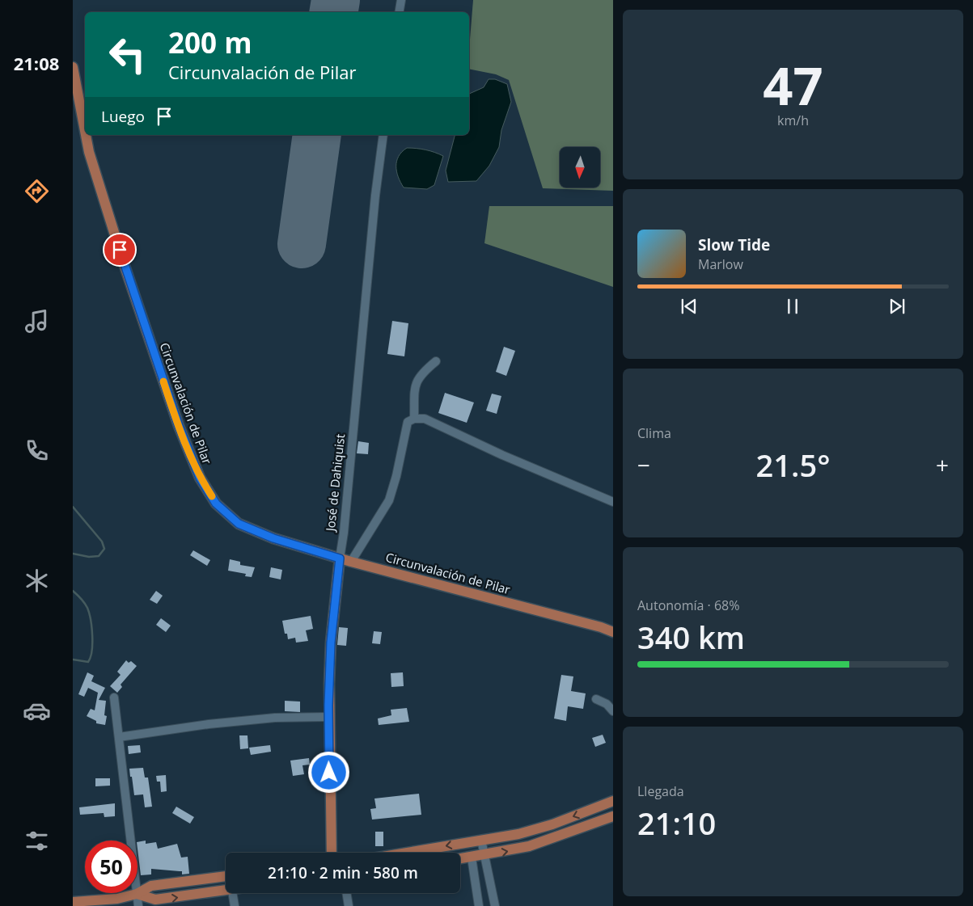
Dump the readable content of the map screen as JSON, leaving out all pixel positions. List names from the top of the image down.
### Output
{
  "streets": {
    "main road": ["Circunvalación de Pilar", "José de Dahiquist"]
  },
  "crossings": [
    ["Circunvalación de Pilar", "José de Dahiquist"]
  ],
  "north": "bottom",
  "page": {
    "tabs": "21:08",
    "tile": [
      ["47", "km/h"],
      "Clima",
      ["Autonomía · 68%", "340 km"],
      ["Llegada", "21:10"]
    ],
    "turn": ["200 m", "Circunvalación de Pilar"],
    "then": "Luego",
    "song": ["Slow Tide", "Marlow"],
    "heat": ["−", "21.5°", "+"],
    "limit": "50",
    "trip": "21:10 · 2 min · 580 m"
  }
}
